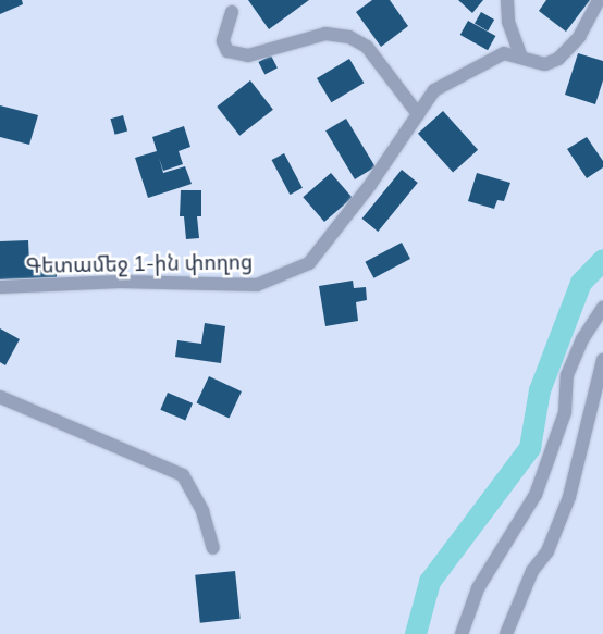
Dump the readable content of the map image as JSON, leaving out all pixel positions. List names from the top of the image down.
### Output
{
  "streets": {
    "street": ["Գետամեջ 1-ին փողոց"]
  }
}
